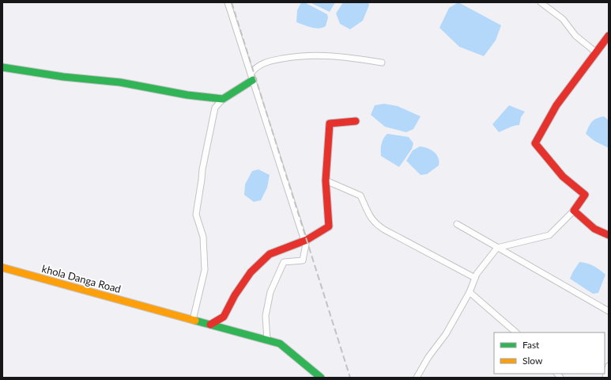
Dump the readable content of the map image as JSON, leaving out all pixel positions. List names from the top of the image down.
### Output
{
  "streets": {
    "street": ["khola Danga Road"]
  },
  "legend": ["Fast", "Slow"]
}
